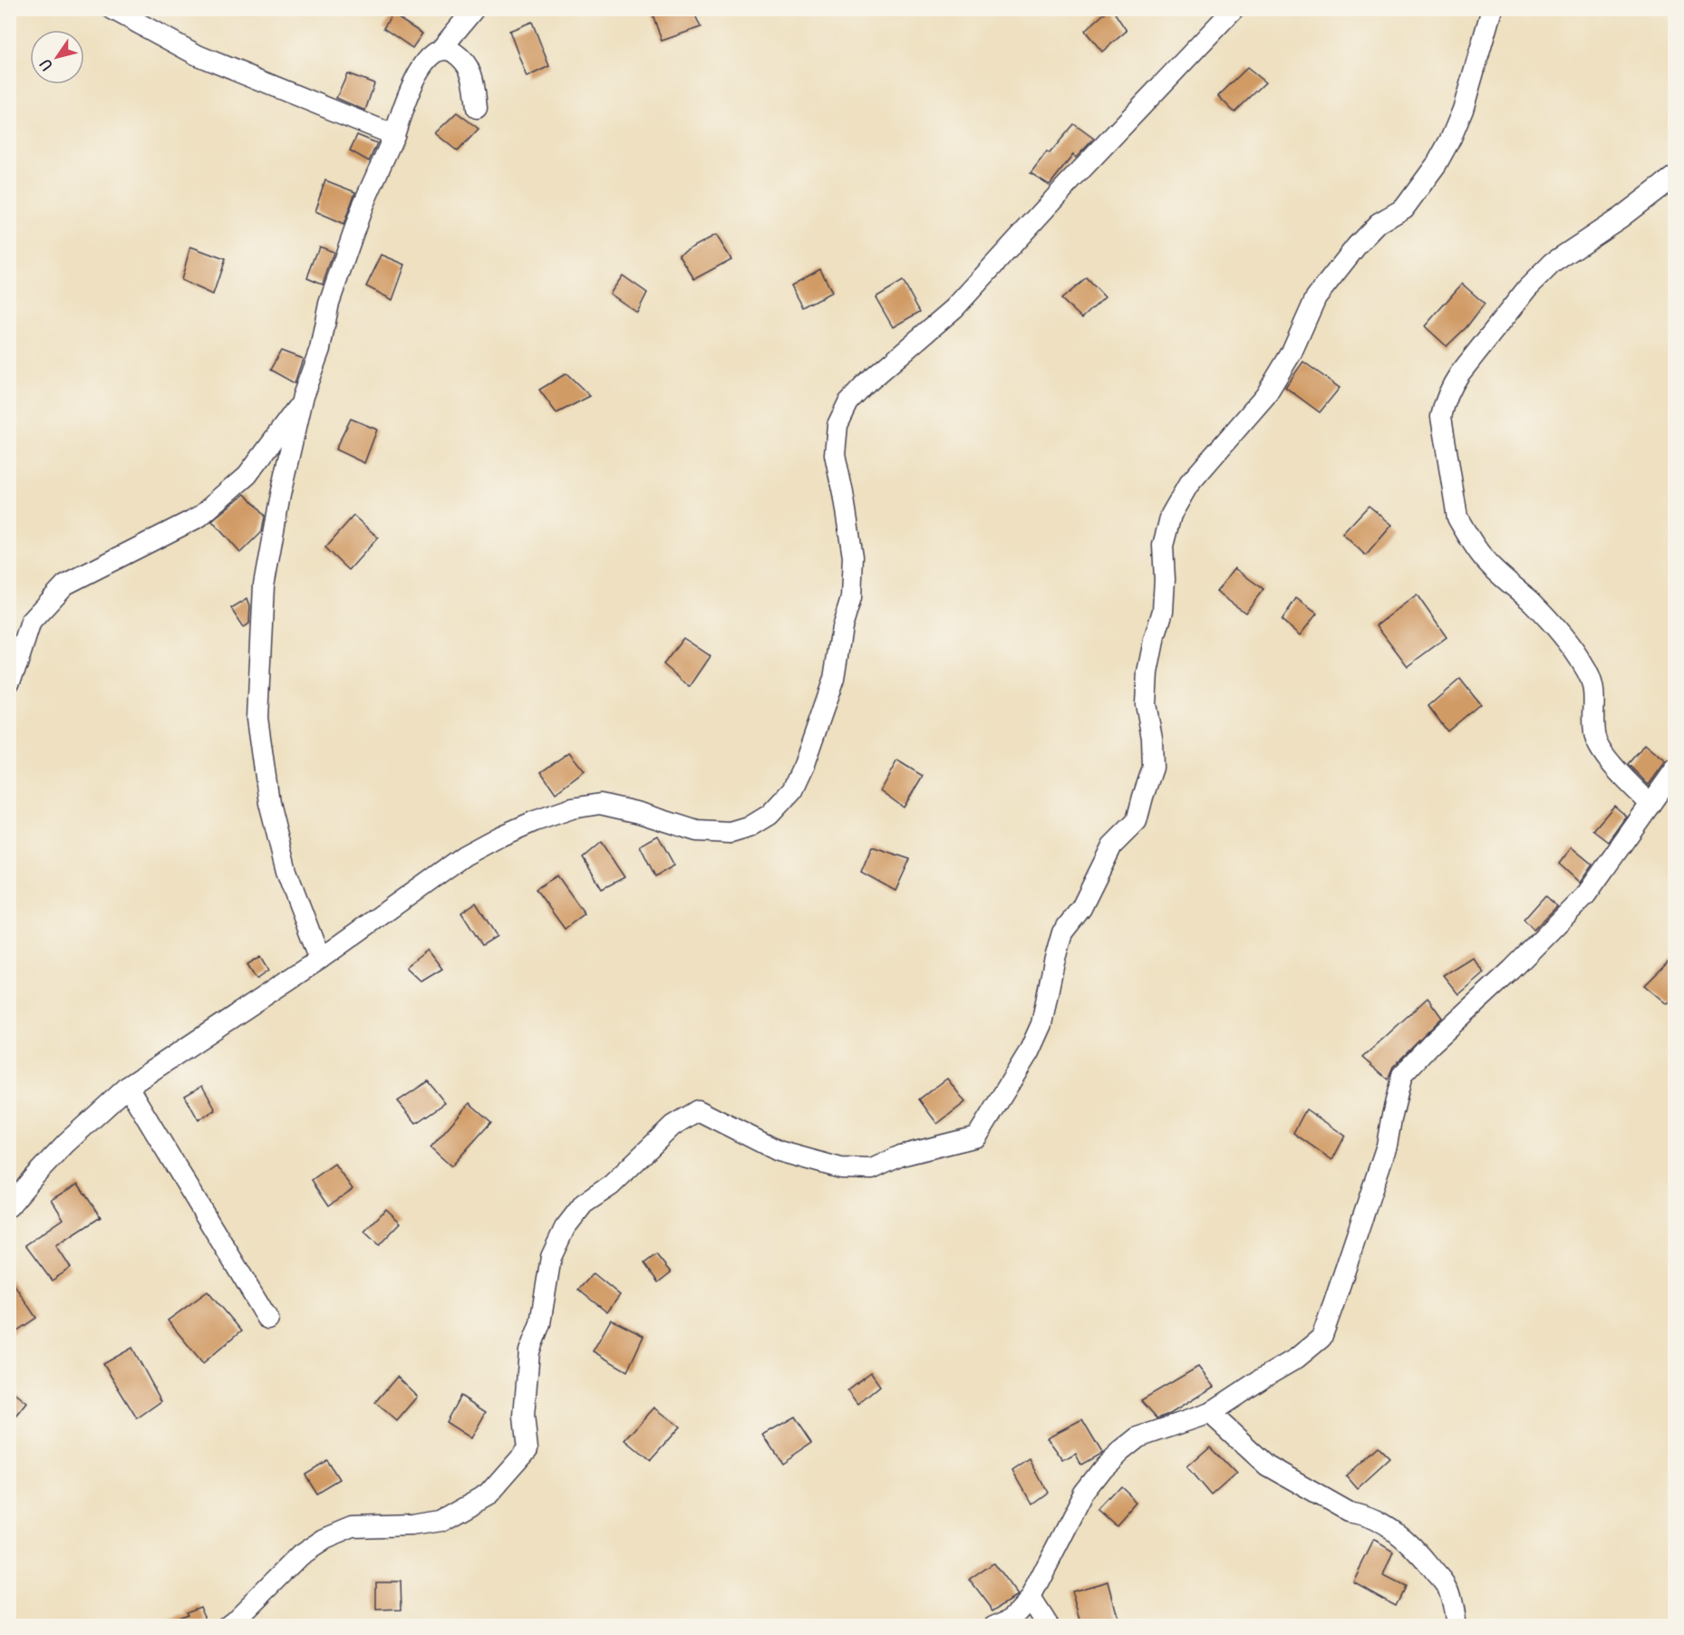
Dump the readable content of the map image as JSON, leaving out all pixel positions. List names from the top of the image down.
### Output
{
  "north": "bottom left"
}
